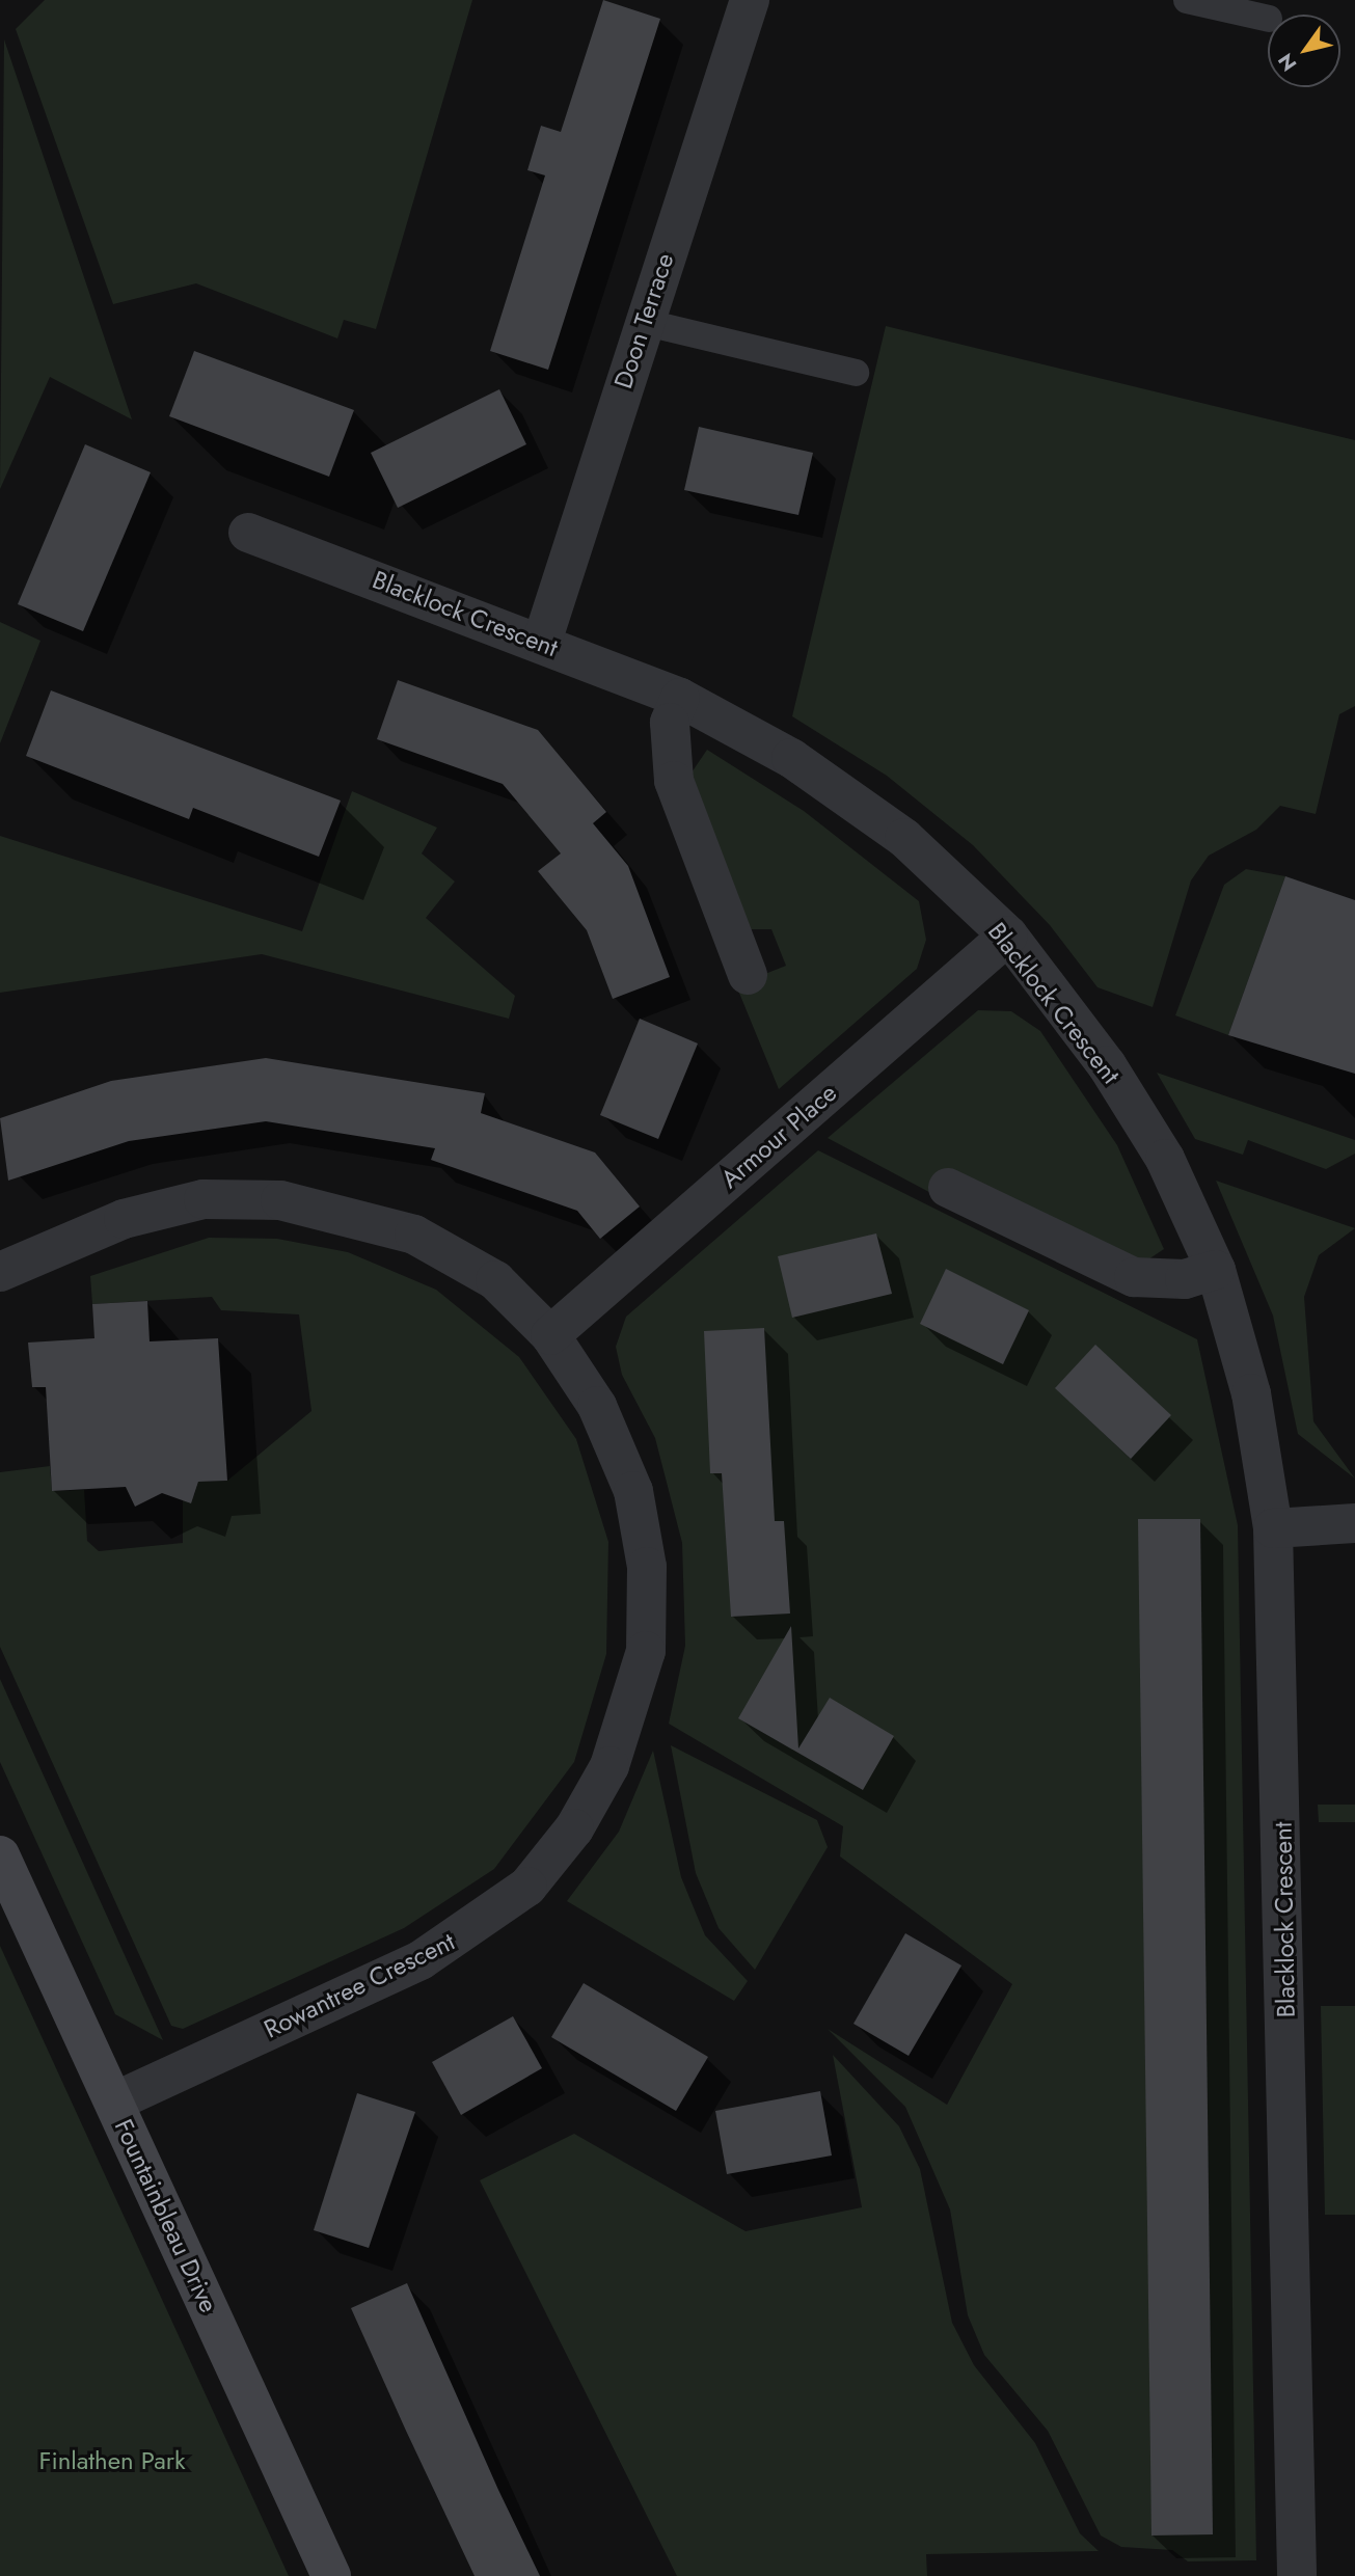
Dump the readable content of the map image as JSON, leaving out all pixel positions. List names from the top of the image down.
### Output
{
  "streets": {
    "street": [
      "Doon Terrace",
      "Blacklock Crescent",
      "Armour Place",
      "Rowantree Crescent",
      "Fountainbleau Drive"
    ]
  },
  "crossings": [
    ["Doon Terrace", "Blacklock Crescent"],
    ["Blacklock Crescent", "Armour Place"],
    ["Armour Place", "Rowantree Crescent"],
    ["Rowantree Crescent", "Fountainbleau Drive"]
  ],
  "parks": ["Finlathen Park"],
  "north": "bottom left"
}
